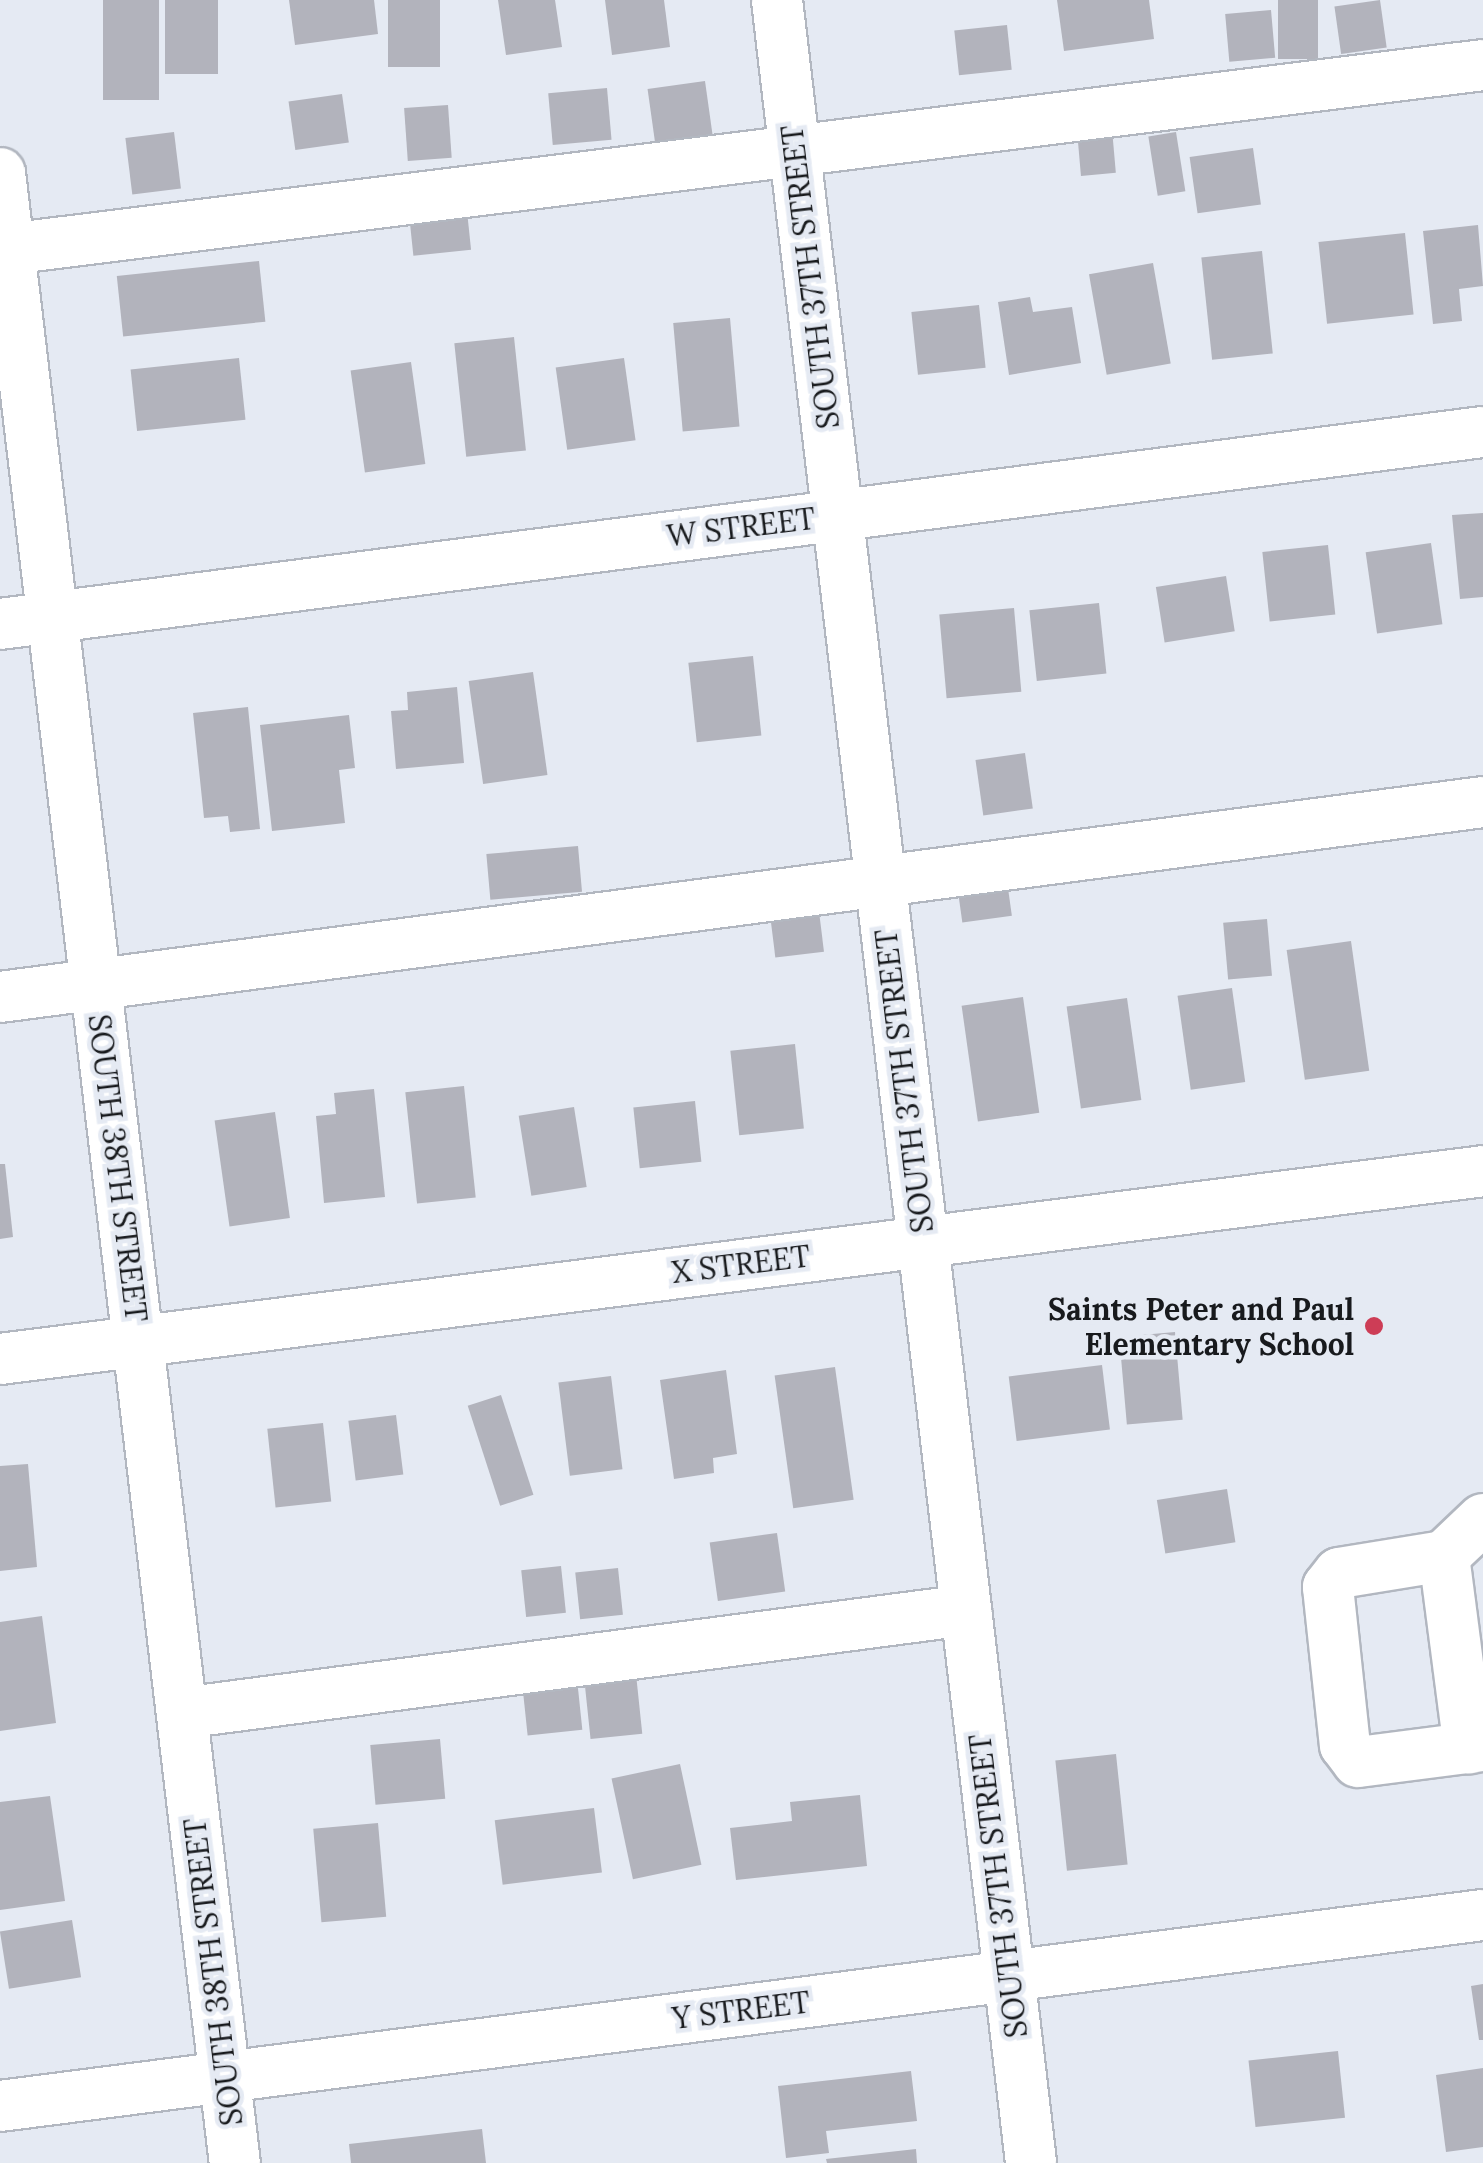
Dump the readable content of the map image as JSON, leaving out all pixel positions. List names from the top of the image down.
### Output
{
  "streets": {
    "street": [
      "SOUTH 37TH STREET",
      "W STREET",
      "SOUTH 38TH STREET",
      "X STREET",
      "Y STREET"
    ]
  },
  "crossings": [
    ["SOUTH 37TH STREET", "W STREET"],
    ["SOUTH 37TH STREET", "X STREET"],
    ["SOUTH 37TH STREET", "Y STREET"],
    ["W STREET", "SOUTH 38TH STREET"],
    ["SOUTH 38TH STREET", "X STREET"],
    ["SOUTH 38TH STREET", "Y STREET"]
  ],
  "places": ["Saints Peter and Paul Elementary School"]
}
